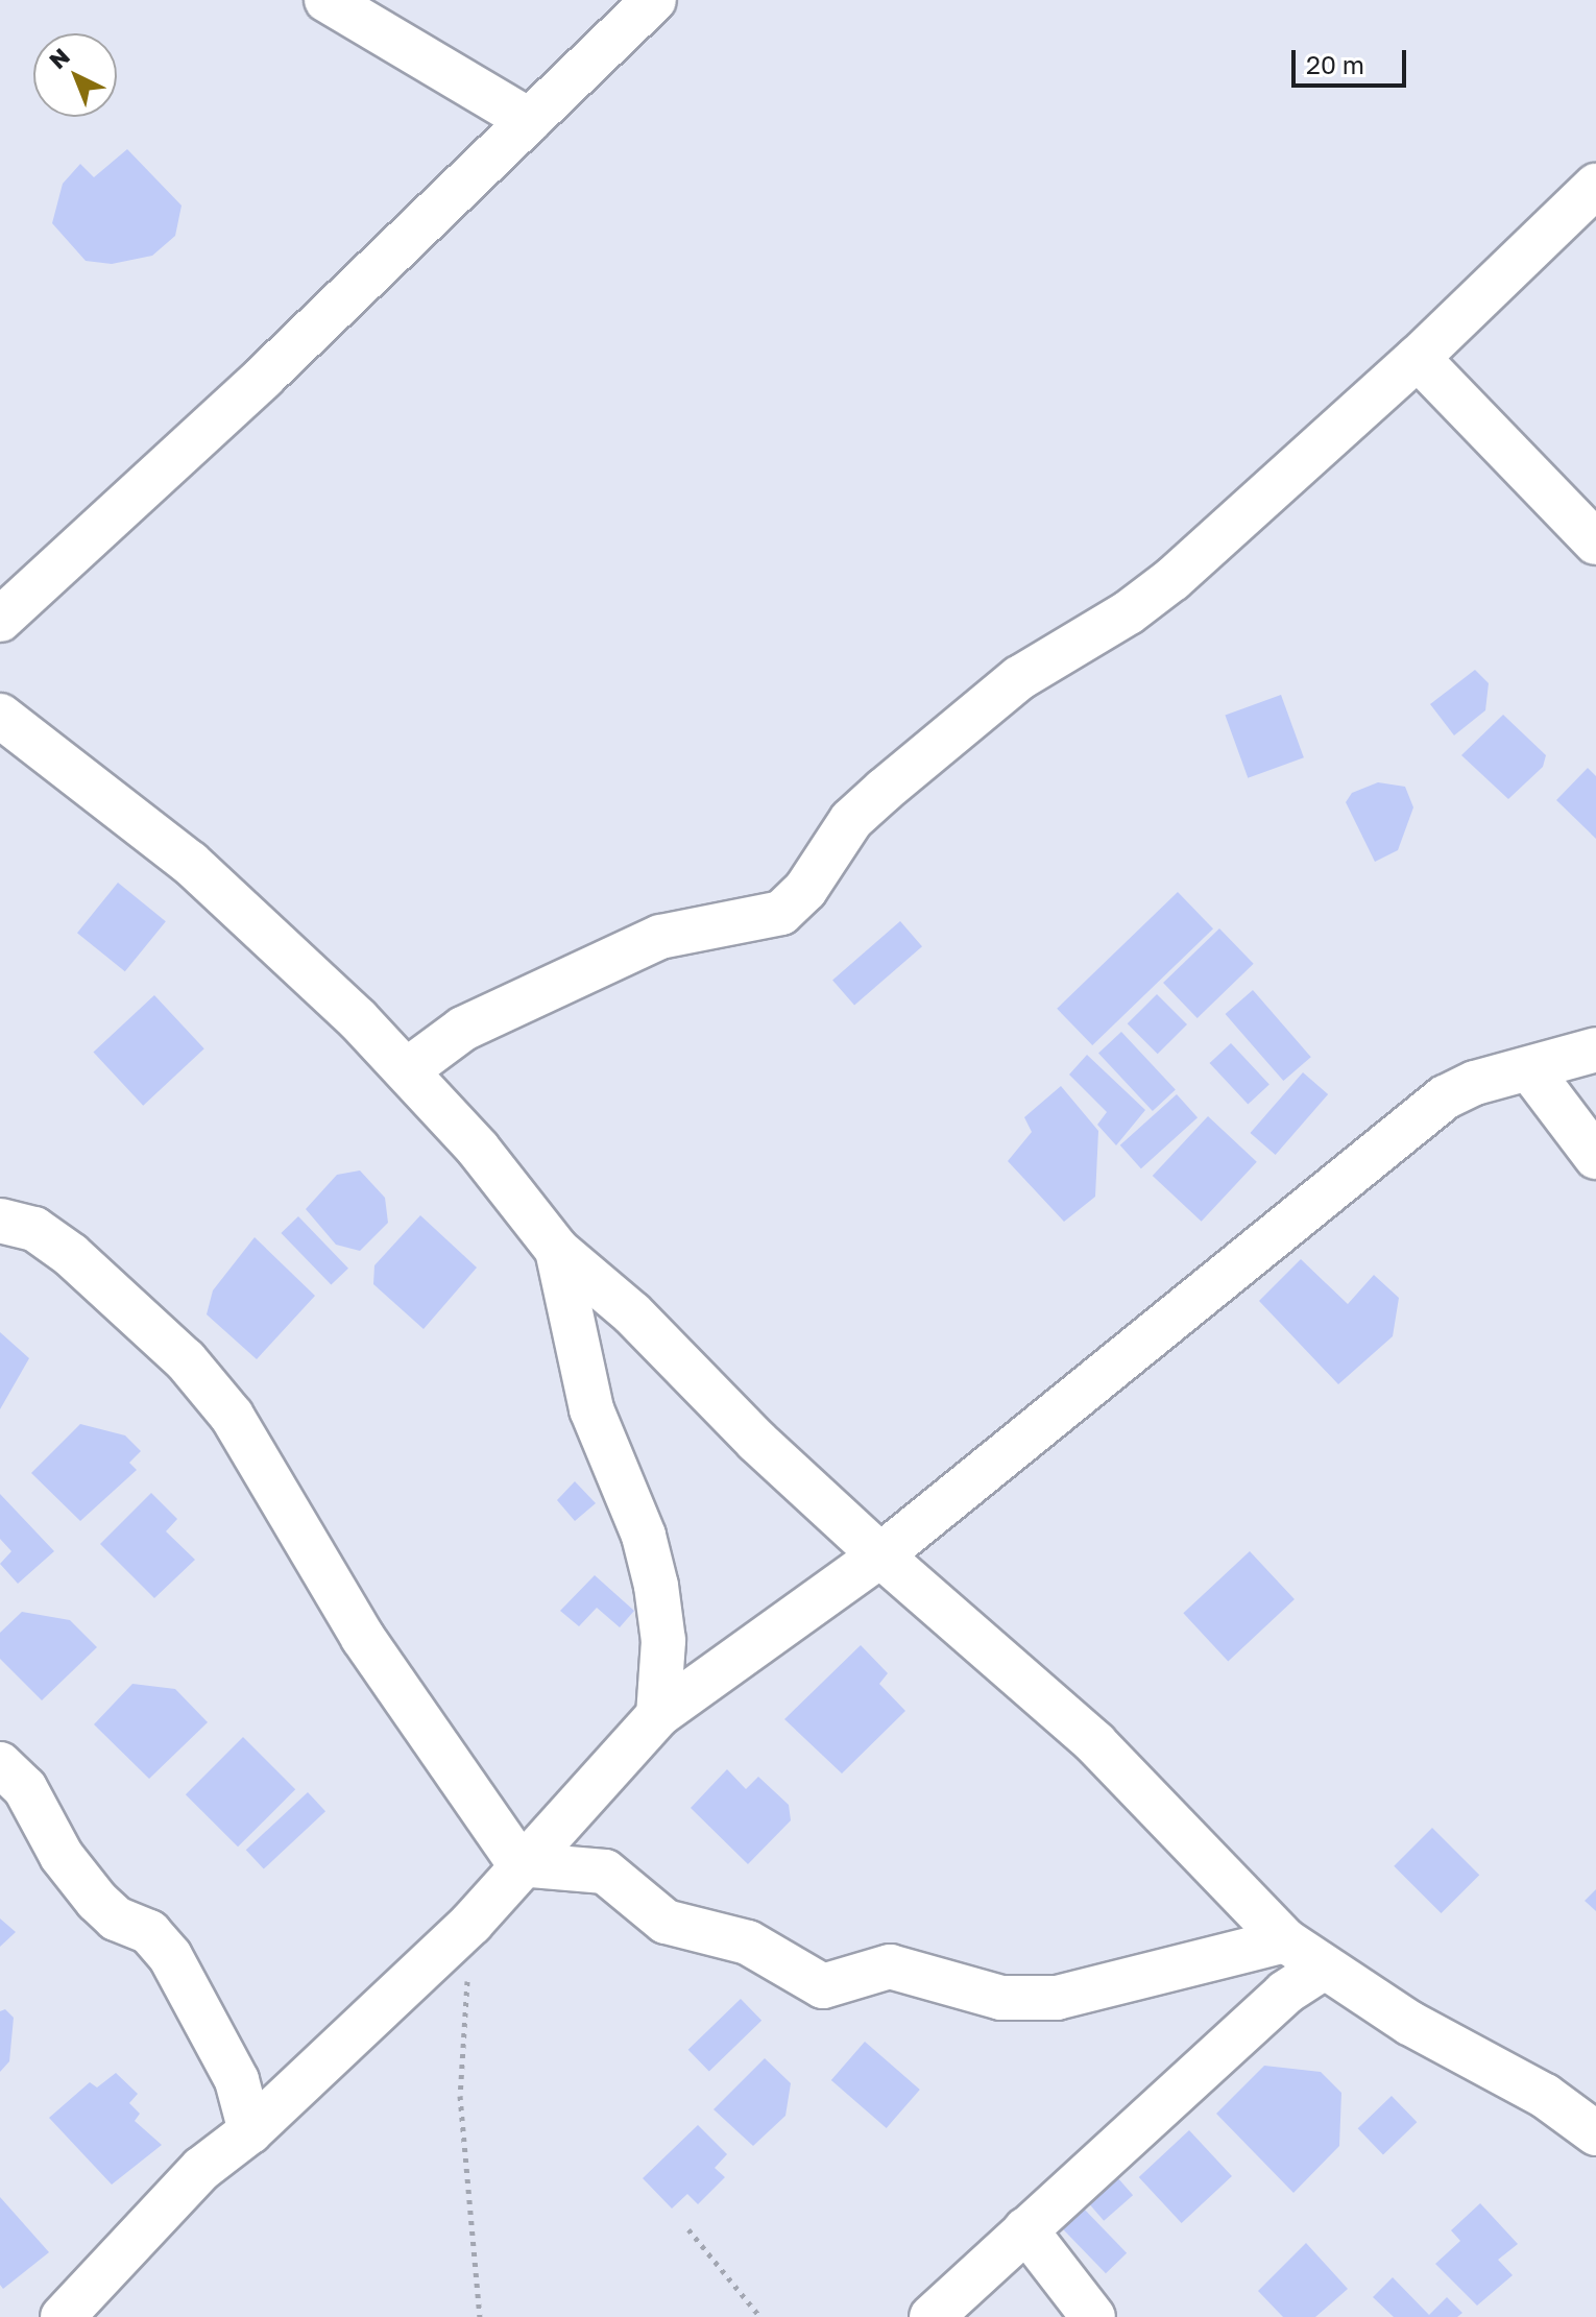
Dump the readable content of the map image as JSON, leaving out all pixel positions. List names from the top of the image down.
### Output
{
  "scale_bar": "20 m",
  "north": "top left"
}
